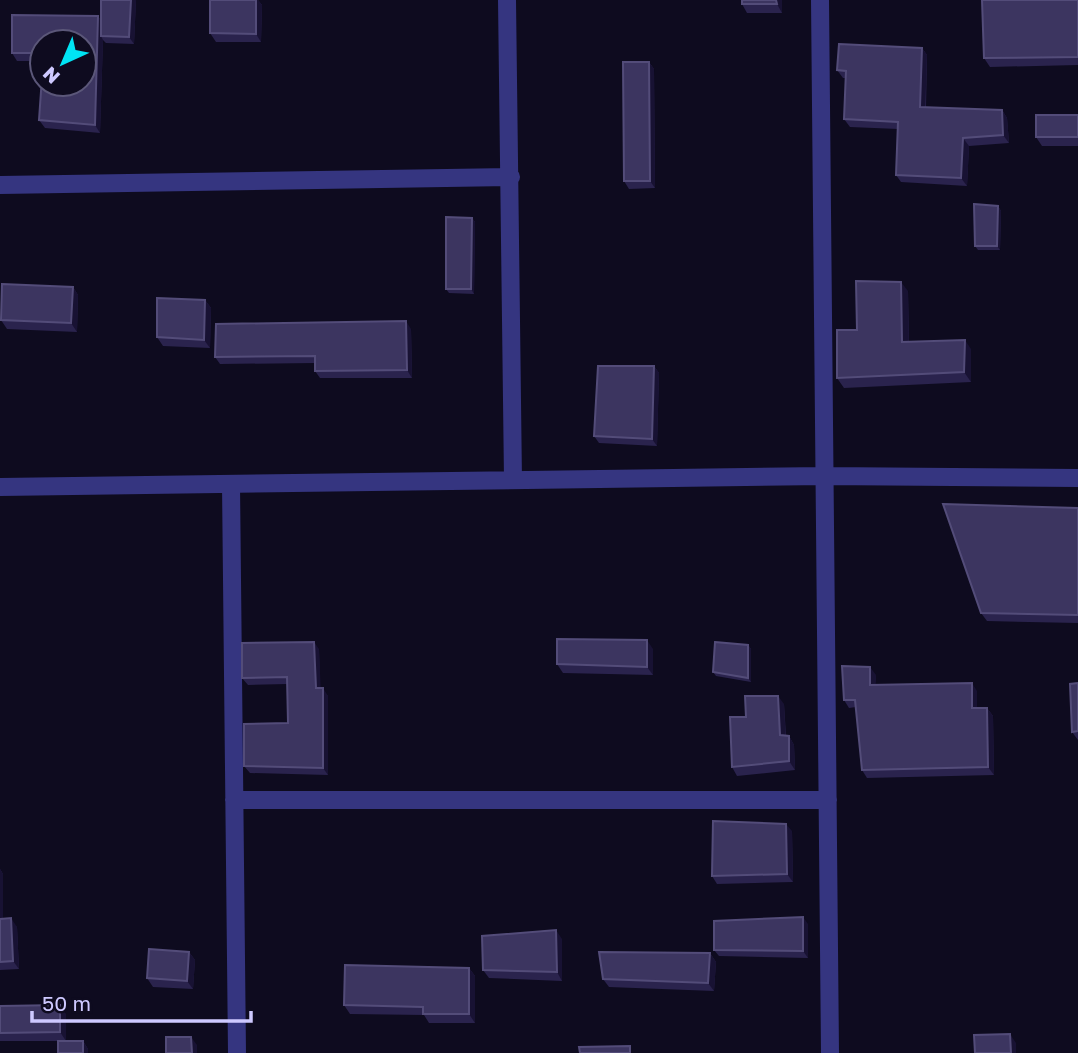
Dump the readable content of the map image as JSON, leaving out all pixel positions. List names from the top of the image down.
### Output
{
  "scale_bar": "50 m",
  "north": "bottom left"
}
